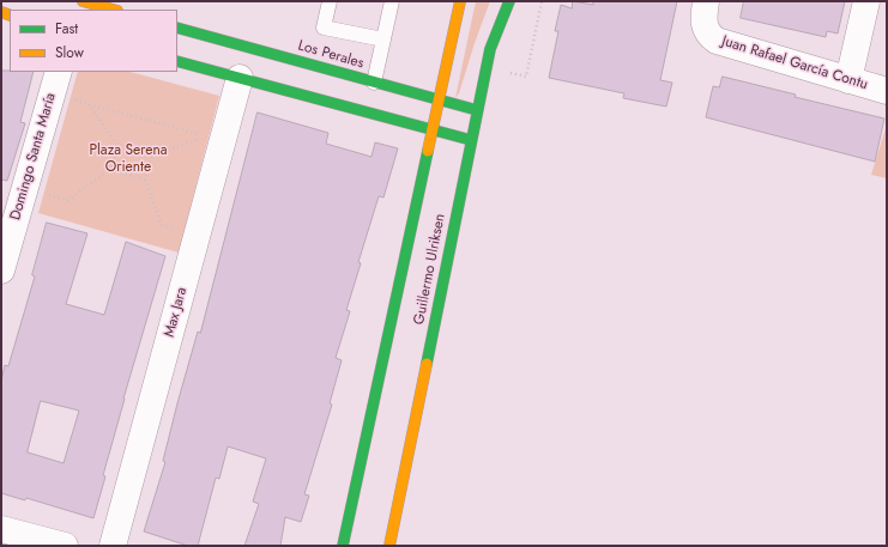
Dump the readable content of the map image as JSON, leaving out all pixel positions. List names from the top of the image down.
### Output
{
  "streets": {
    "main road": ["Los Perales", "Guillermo Ulriksen"],
    "street": ["Juan Rafael García Contu", "Domingo Santa María", "Max Jara"]
  },
  "crossings": [
    ["Los Perales", "Guillermo Ulriksen"]
  ],
  "parks": ["Plaza Serena Oriente"],
  "legend": ["Fast", "Slow"]
}
